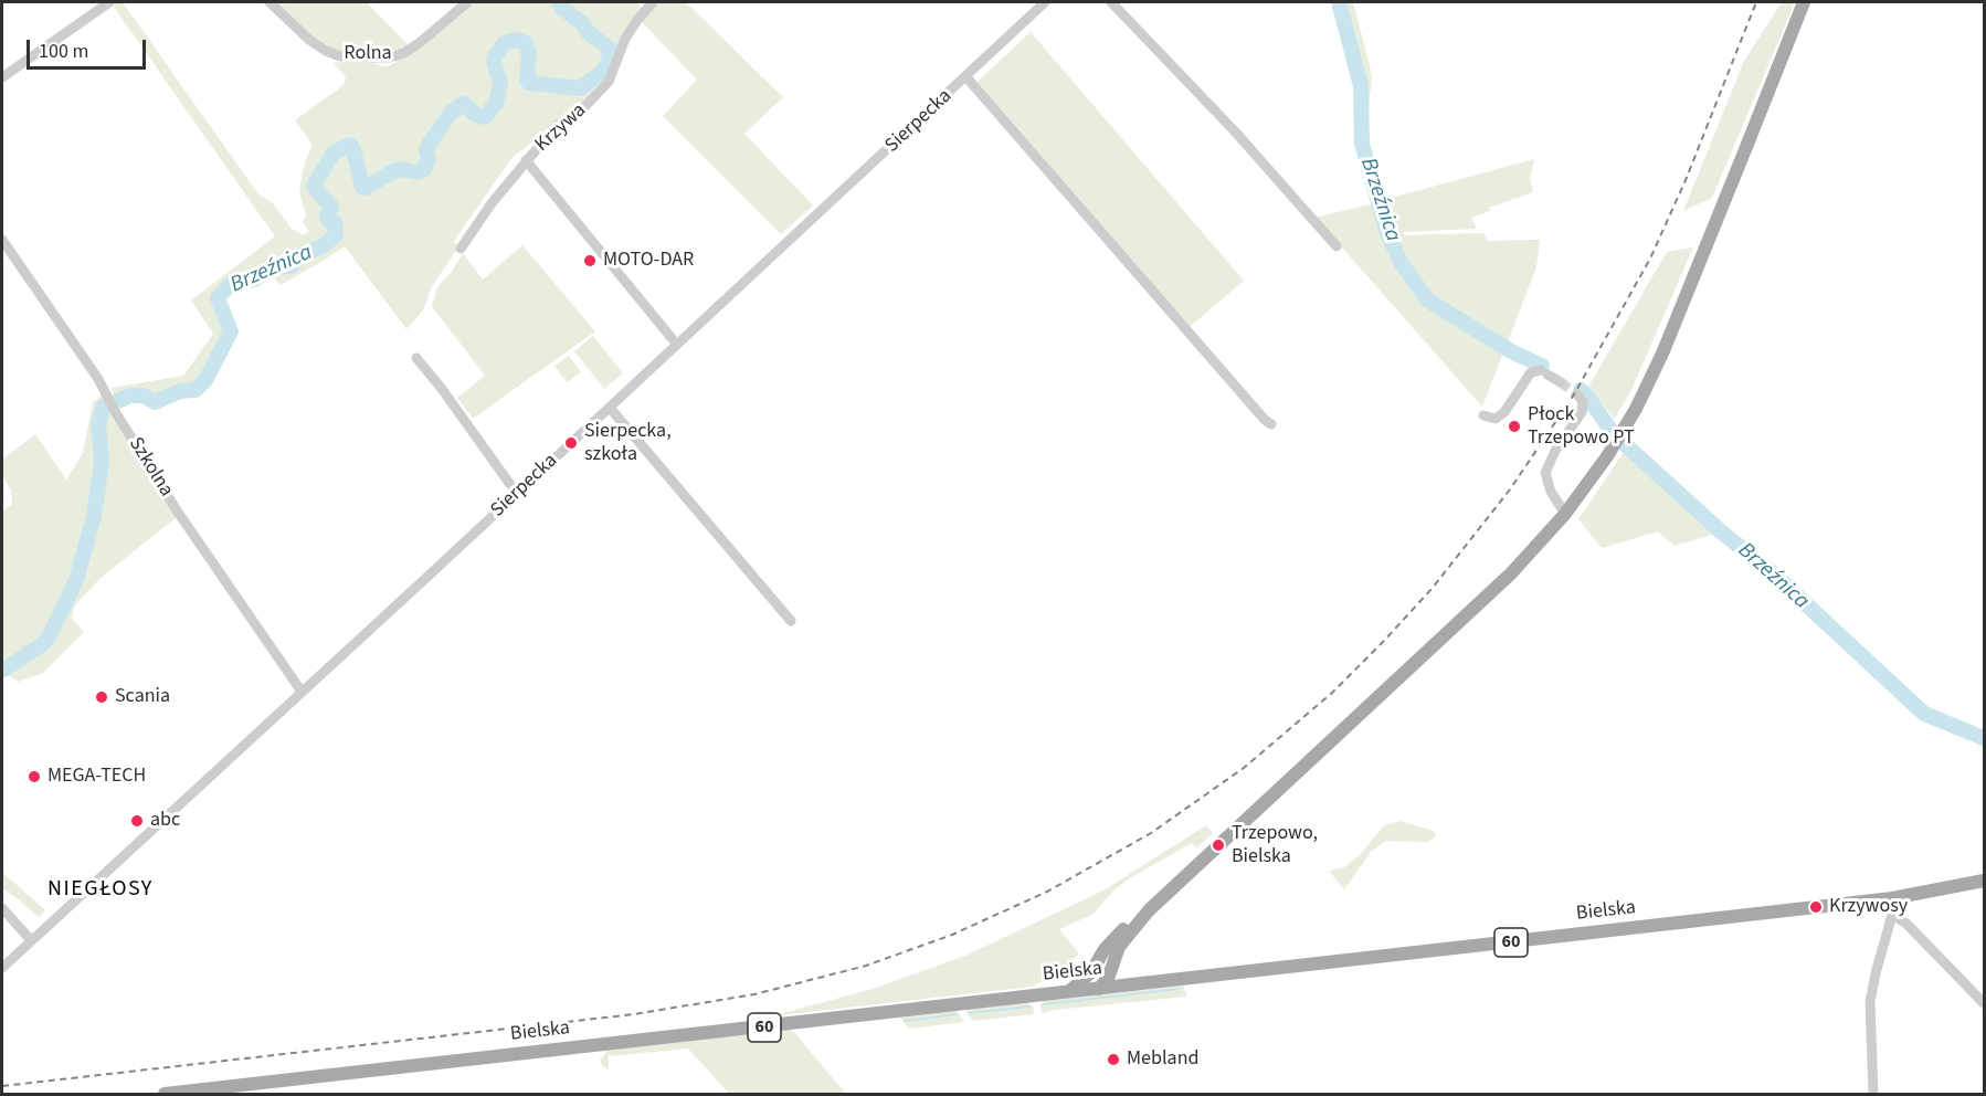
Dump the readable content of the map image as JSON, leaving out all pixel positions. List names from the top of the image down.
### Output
{
  "streets": {
    "main road": ["Bielska", "60"],
    "street": [
      "Rolna",
      "Sierpecka",
      "Krzywa",
      "Szkolna"
    ]
  },
  "crossings": [
    ["Sierpecka", "Szkolna"]
  ],
  "districts": ["NIEGŁOSY"],
  "water": ["Brzeźnica"],
  "places": [
    "MOTO-DAR",
    "Płock Trzepowo PT",
    "Sierpecka, szkoła",
    "Scania",
    "MEGA-TECH",
    "abc",
    "Trzepowo, Bielska",
    "Krzywosy",
    "Mebland"
  ],
  "scale_bar": "100 m"
}
